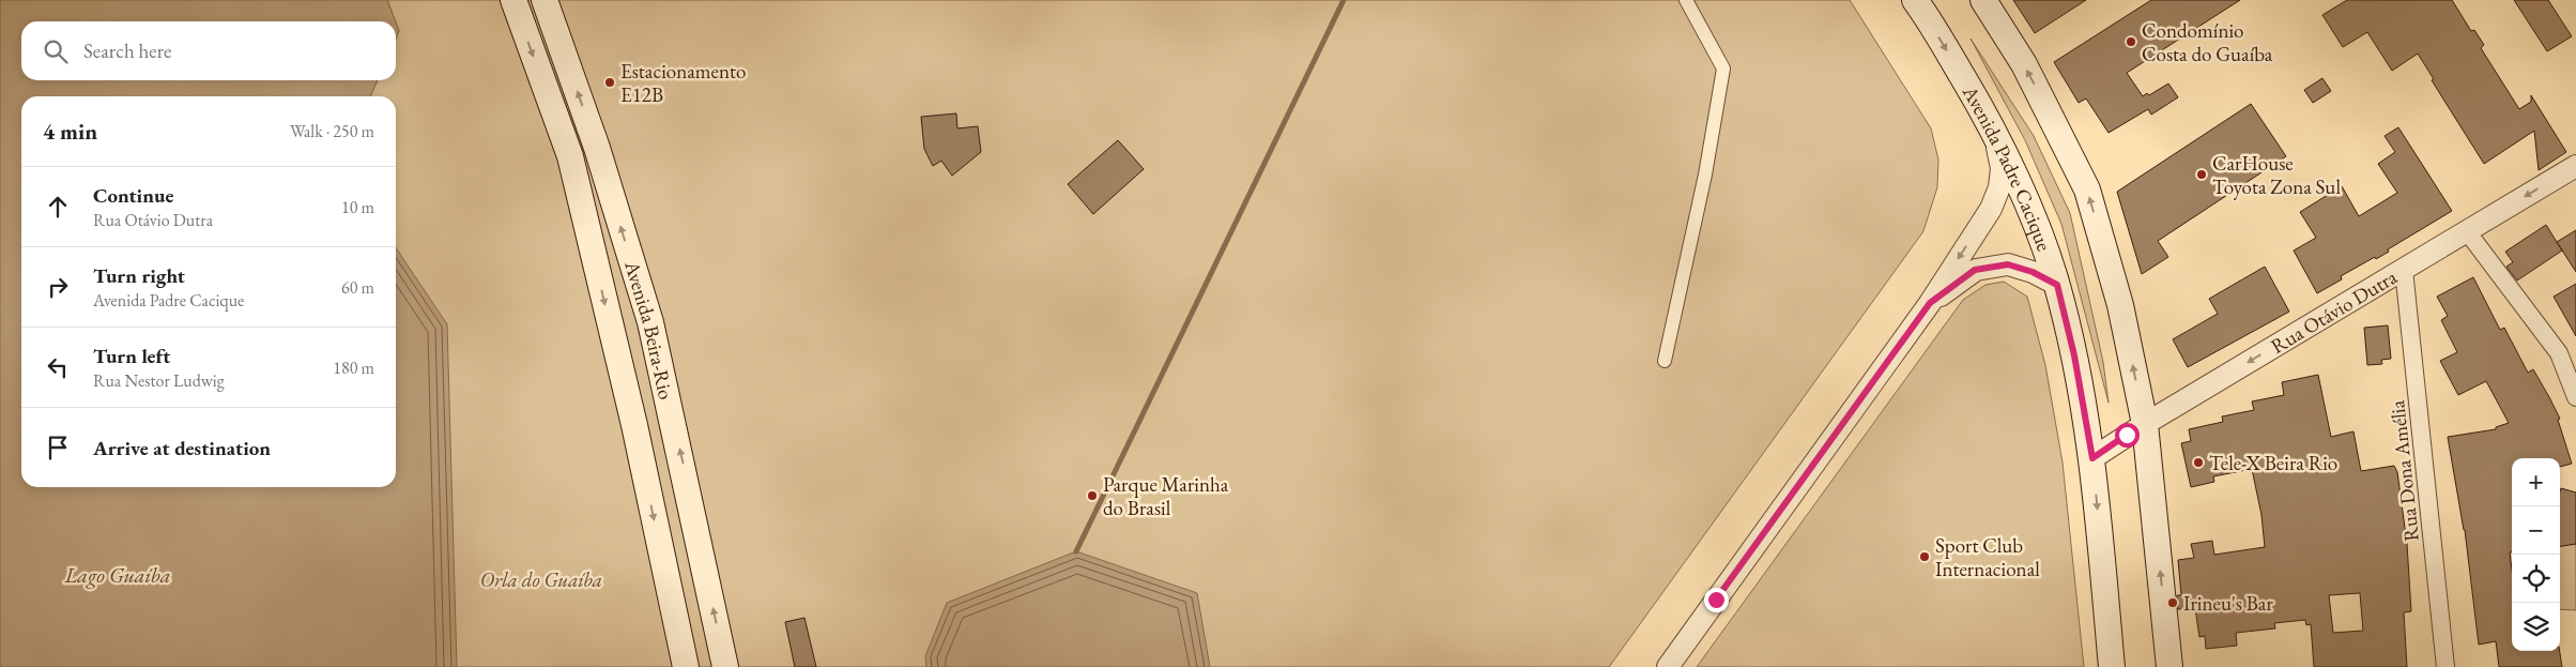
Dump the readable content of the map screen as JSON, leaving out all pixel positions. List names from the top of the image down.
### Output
{
  "streets": {
    "main road": ["Avenida Padre Cacique", "Avenida Beira-Rio"],
    "street": ["Rua Otávio Dutra", "Rua Dona Amélia"]
  },
  "crossings": [
    ["Avenida Padre Cacique", "Rua Otávio Dutra"],
    ["Rua Otávio Dutra", "Rua Dona Amélia"]
  ],
  "one_way": ["Rua Otávio Dutra"],
  "water": ["Lago Guaíba"],
  "parks": ["Orla do Guaíba"],
  "places": [
    "Condomínio Costa do Guaíba",
    "Estacionamento E12B",
    "CarHouse Toyota Zona Sul",
    "Tele-X Beira Rio",
    "Parque Marinha do Brasil",
    "Sport Club Internacional",
    "Irineu's Bar"
  ],
  "page": {
    "search": "Search here",
    "heading": ["4 min", "Walk · 250 m"],
    "list": [
      ["Continue", "Rua Otávio Dutra", "10 m"],
      ["Turn right", "Avenida Padre Cacique", "60 m"],
      ["Turn left", "Rua Nestor Ludwig", "180 m"],
      "Arrive at destination"
    ],
    "map_buttons": ["+", "−"]
  }
}
